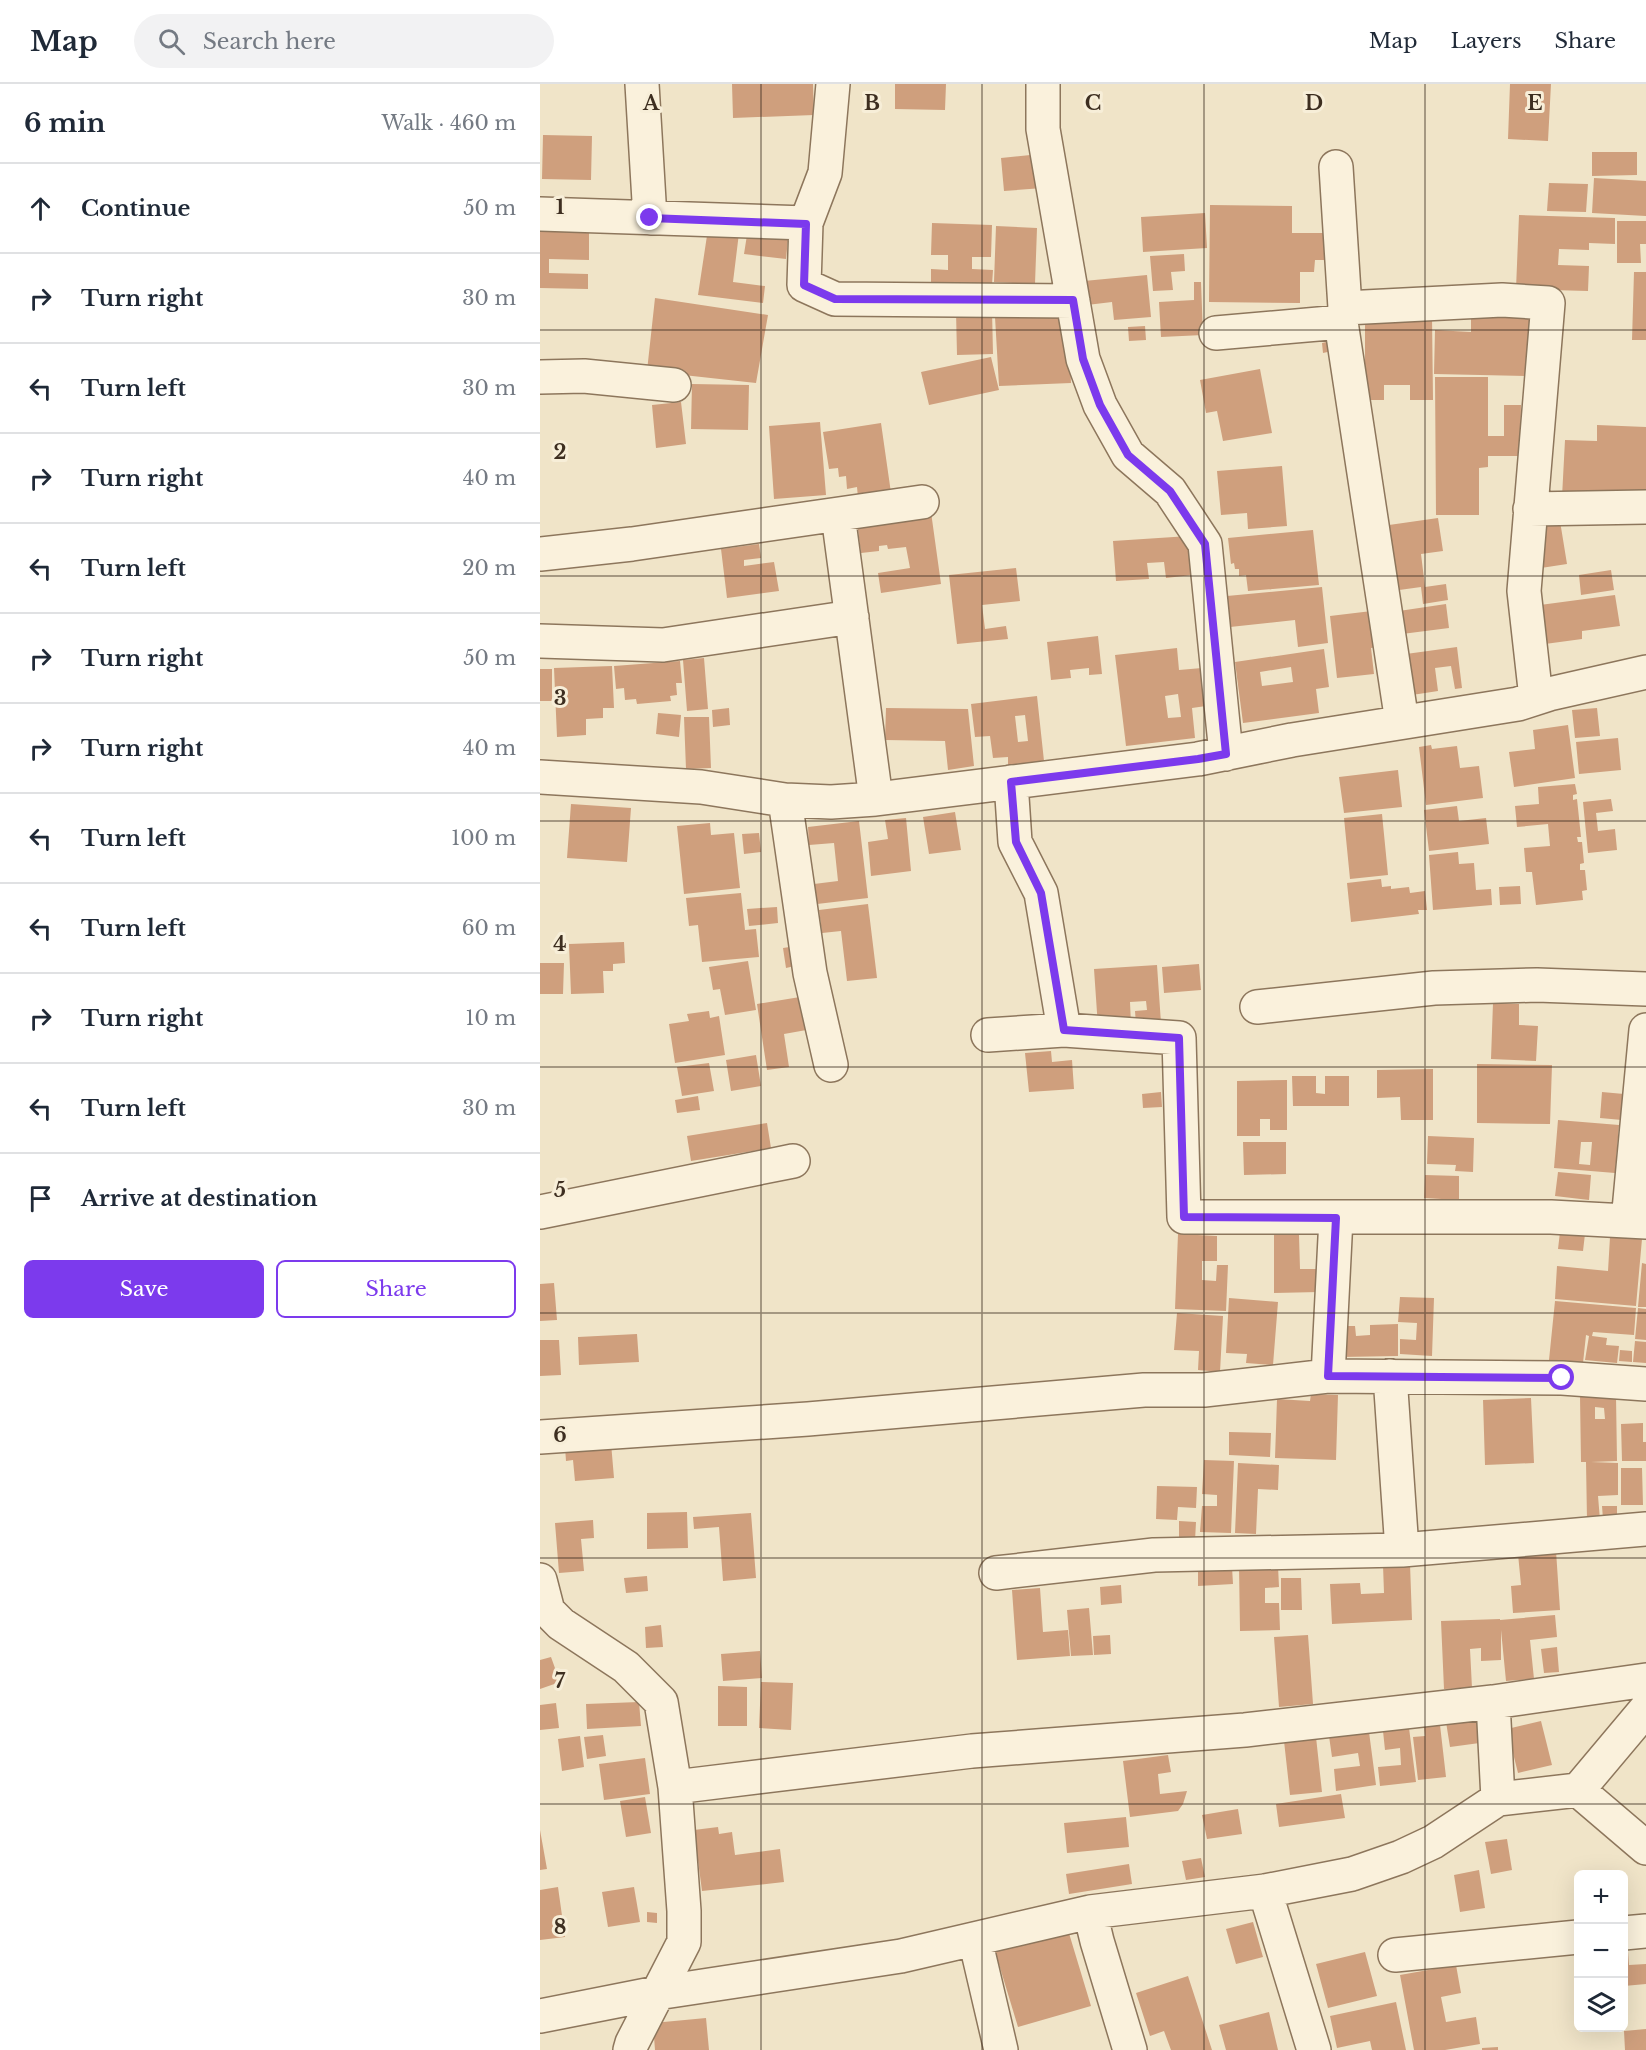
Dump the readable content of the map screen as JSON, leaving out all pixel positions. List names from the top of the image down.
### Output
{
  "page": {
    "header": "Map",
    "search": "Search here",
    "nav": ["Map", "Layers", "Share"],
    "heading": ["6 min", "Walk · 460 m"],
    "list": [
      ["Continue", "50 m"],
      ["Turn right", "30 m"],
      ["Turn left", "30 m"],
      ["Turn right", "40 m"],
      ["Turn left", "20 m"],
      ["Turn right", "50 m"],
      ["Turn right", "40 m"],
      ["Turn left", "100 m"],
      ["Turn left", "60 m"],
      ["Turn right", "10 m"],
      ["Turn left", "30 m"],
      "Arrive at destination"
    ],
    "buttons": ["Save", "Share"],
    "map_buttons": ["+", "−"]
  },
  "grid": {
    "columns": [
      "A",
      "B",
      "C",
      "D",
      "E"
    ],
    "rows": [
      "1",
      "2",
      "3",
      "4",
      "5",
      "6",
      "7",
      "8"
    ]
  }
}
